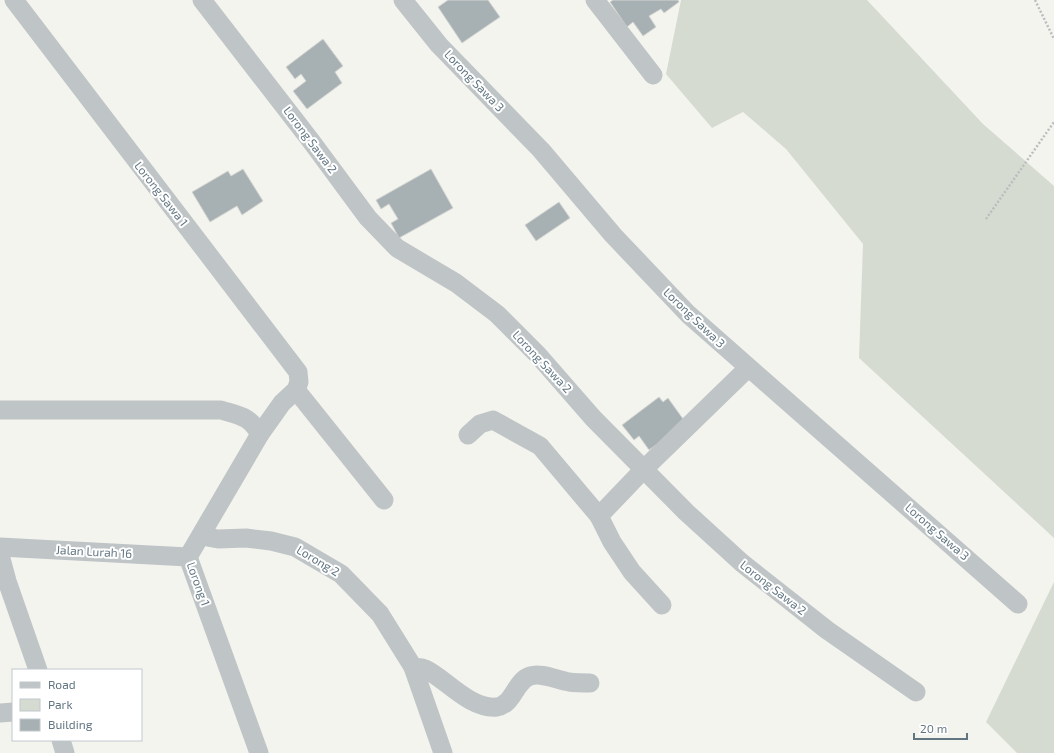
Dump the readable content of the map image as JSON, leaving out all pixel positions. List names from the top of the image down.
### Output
{
  "streets": {
    "street": [
      "Lorong Sawa 3",
      "Lorong Sawa 2",
      "Lorong Sawa 1",
      "Jalan Lurah 16",
      "Lorong 2",
      "Lorong 1"
    ]
  },
  "crossings": [
    ["Lorong Sawa 1", "Lorong 1"],
    ["Jalan Lurah 16", "Lorong 1"],
    ["Lorong 2", "Lorong 1"]
  ],
  "legend": ["Road", "Park", "Building"],
  "scale_bar": "20 m"
}
